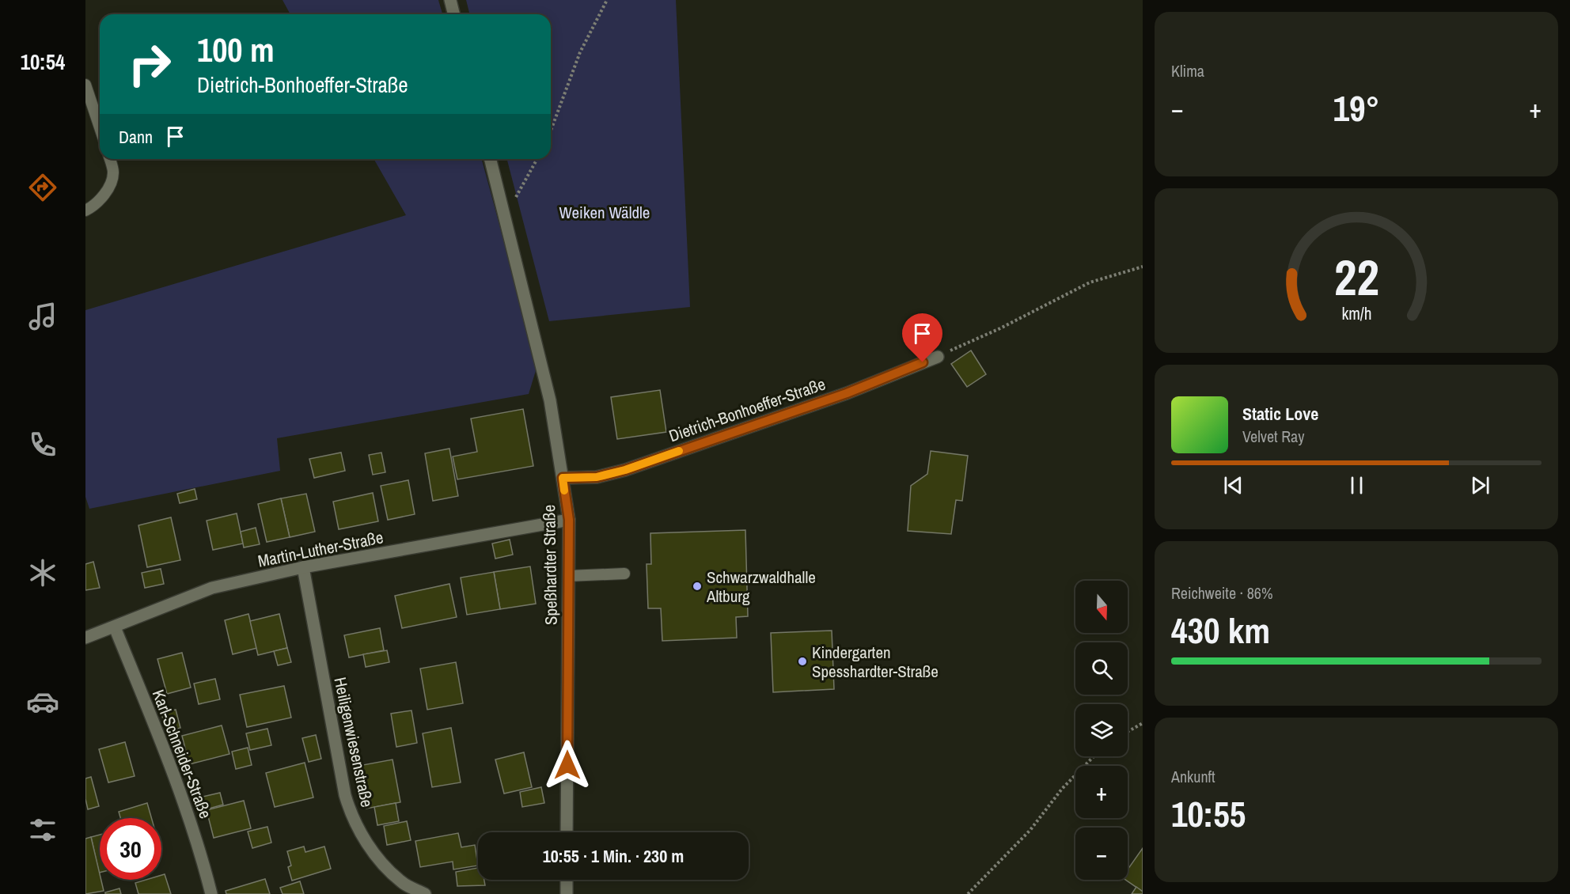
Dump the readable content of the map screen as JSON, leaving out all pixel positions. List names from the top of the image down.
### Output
{
  "streets": {
    "street": [
      "Dietrich-Bonhoeffer-Straße",
      "Martin-Luther-Straße",
      "Speßhardter Straße",
      "Heiligenwiesenstraße",
      "Karl-Schneider-Straße"
    ]
  },
  "crossings": [
    ["Dietrich-Bonhoeffer-Straße", "Speßhardter Straße"],
    ["Martin-Luther-Straße", "Speßhardter Straße"],
    ["Martin-Luther-Straße", "Heiligenwiesenstraße"],
    ["Martin-Luther-Straße", "Karl-Schneider-Straße"]
  ],
  "parks": ["Weiken Wäldle"],
  "places": ["Schwarzwaldhalle Altburg", "Kindergarten Spesshardter-Straße"],
  "north": "bottom",
  "page": {
    "tabs": "10:54",
    "tile": [
      "Klima",
      ["Reichweite · 86%", "430 km"],
      ["Ankunft", "10:55"]
    ],
    "turn": ["100 m", "Dietrich-Bonhoeffer-Straße"],
    "heat": ["−", "19°", "+"],
    "then": "Dann",
    "song": ["Static Love", "Velvet Ray"],
    "map_buttons": ["+", "−"],
    "limit": "30",
    "trip": "10:55 · 1 Min. · 230 m",
    "gauge": ["22", "km/h"]
  }
}
